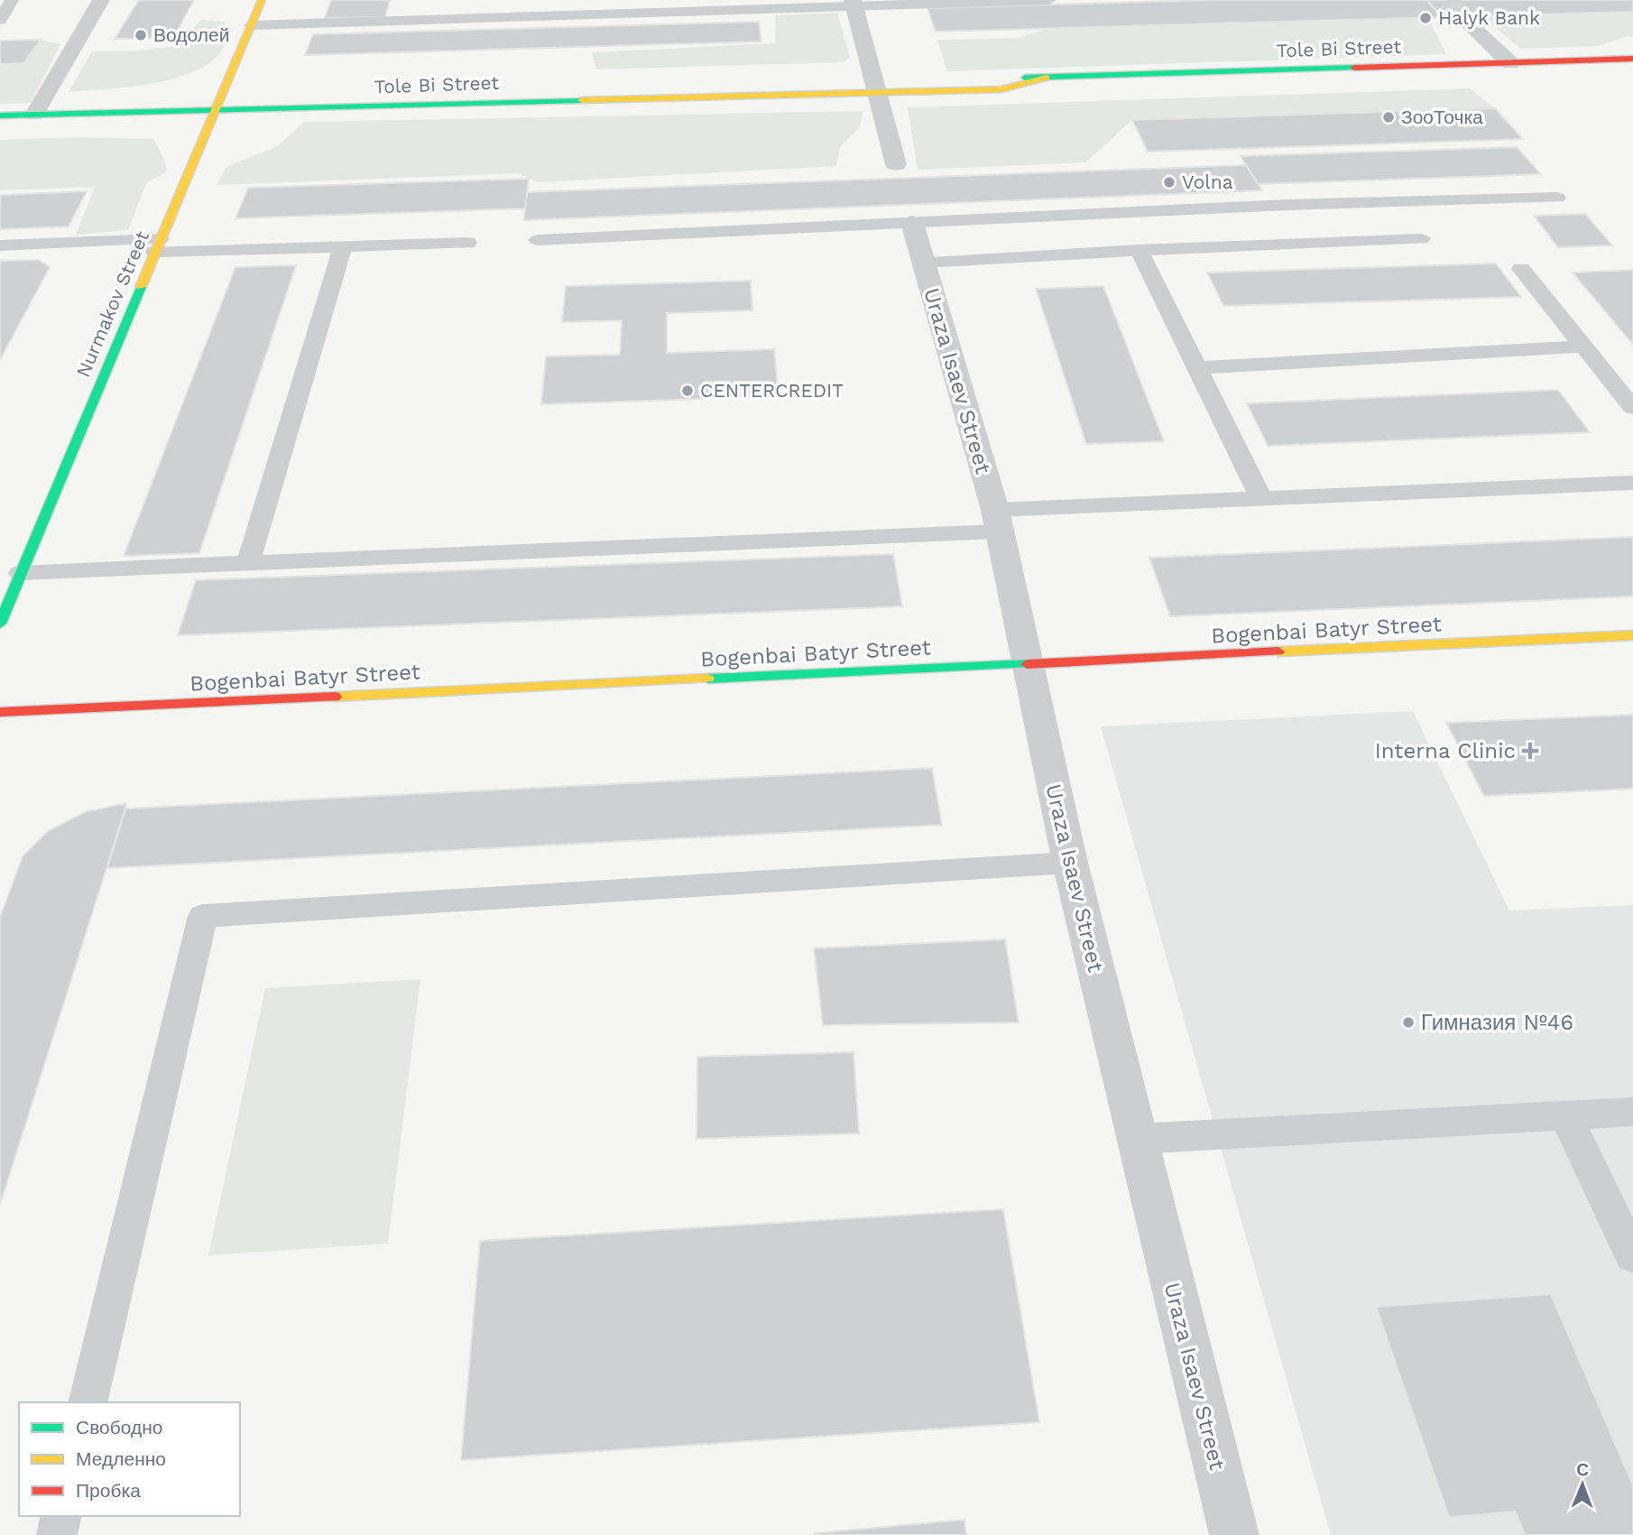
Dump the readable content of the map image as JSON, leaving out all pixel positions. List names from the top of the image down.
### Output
{
  "streets": {
    "street": [
      "Tole Bi Street",
      "Nurmakov Street",
      "Uraza Isaev Street",
      "Bogenbai Batyr Street"
    ]
  },
  "crossings": [
    ["Tole Bi Street", "Nurmakov Street"],
    ["Uraza Isaev Street", "Bogenbai Batyr Street"]
  ],
  "places": {
    "other": [
      "Halyk Bank",
      "Водолей",
      "ЗооТочка",
      "Volna",
      "CENTERCREDIT",
      "Гимназия №46"
    ],
    "health": ["Interna Clinic"]
  },
  "legend": ["Свободно", "Медленно", "Пробка"],
  "north": "top"
}
